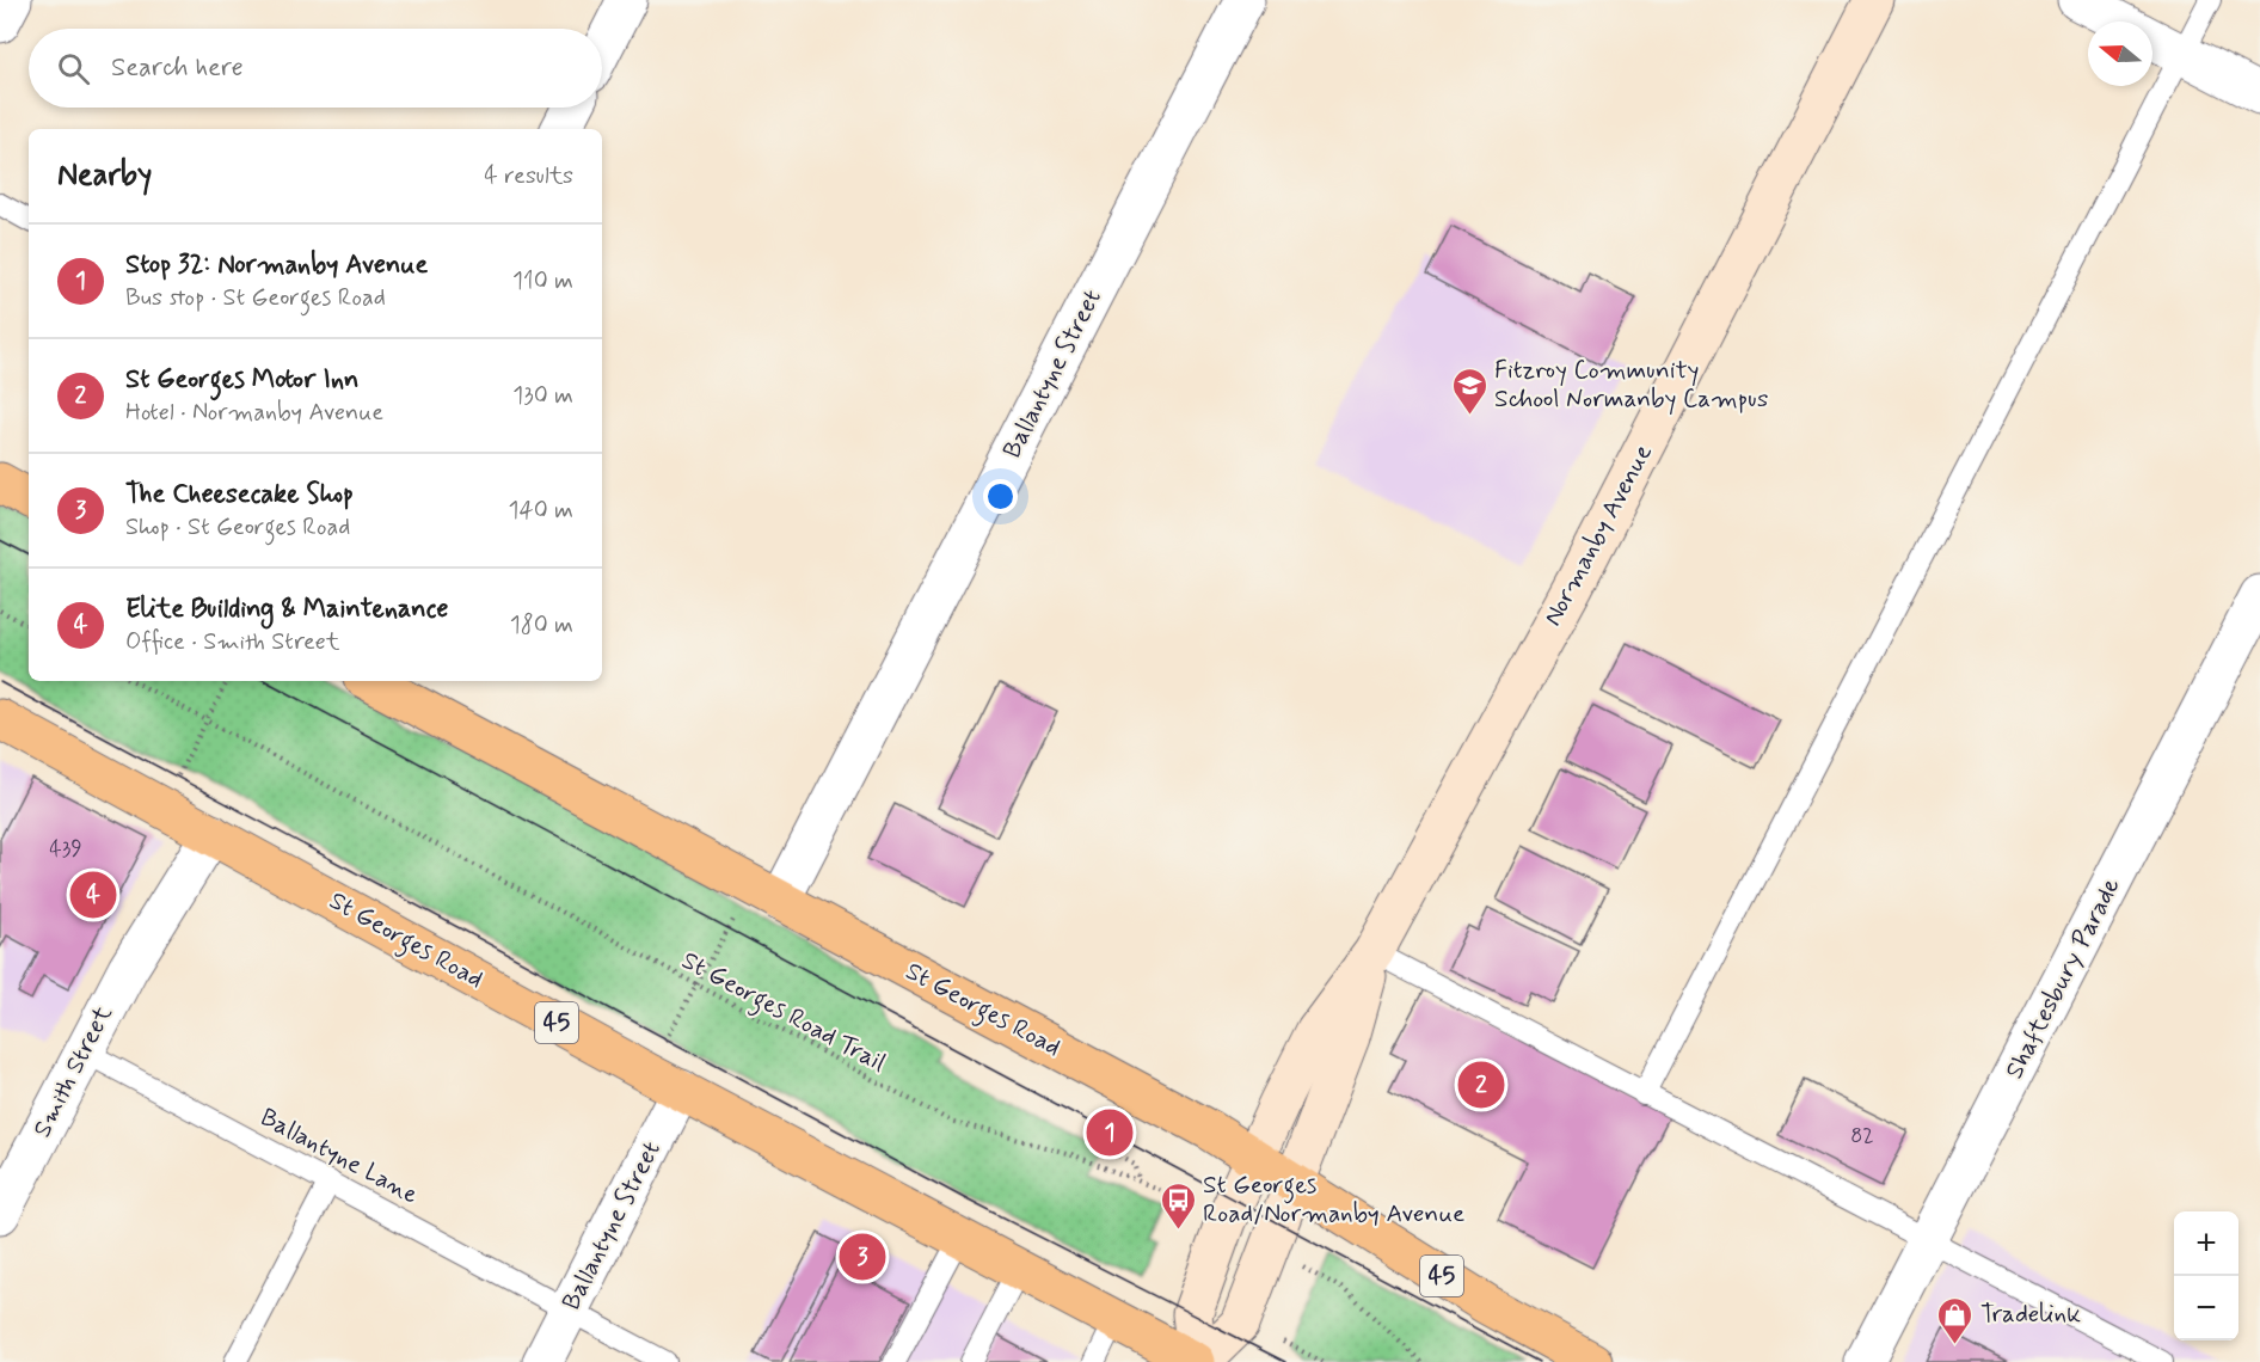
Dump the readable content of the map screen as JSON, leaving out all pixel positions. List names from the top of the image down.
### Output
{
  "streets": {
    "highway": ["St Georges Road", "45"],
    "main road": ["Normanby Avenue"],
    "street": ["Ballantyne Street", "Shaftesbury Parade", "Smith Street"],
    "lane": ["Ballantyne Lane"],
    "path": ["St Georges Road Trail"]
  },
  "crossings": [
    ["Ballantyne Street", "St Georges Road"],
    ["Ballantyne Street", "Ballantyne Lane"],
    ["Normanby Avenue", "St Georges Road"],
    ["Normanby Avenue", "St Georges Road Trail"],
    ["St Georges Road", "Smith Street"],
    ["Smith Street", "Ballantyne Lane"]
  ],
  "places": {
    "school or university": ["Fitzroy Community School Normanby Campus"],
    "bus stop": ["St Georges Road/Normanby Avenue"],
    "shop": ["Tradelink"]
  },
  "house_numbers": ["439", "82"],
  "north": "left",
  "page": {
    "search": "Search here",
    "heading": ["Nearby", "4 results"],
    "list": [
      {
        "mark": "1",
        "name": "Stop 32: Normanby Avenue",
        "note": "Bus stop · St Georges Road",
        "value": "110 m"
      },
      {
        "mark": "2",
        "name": "St Georges Motor Inn",
        "note": "Hotel · Normanby Avenue",
        "value": "130 m"
      },
      {
        "mark": "3",
        "name": "The Cheesecake Shop",
        "note": "Shop · St Georges Road",
        "value": "140 m"
      },
      {
        "mark": "4",
        "name": "Elite Building & Maintenance",
        "note": "Office · Smith Street",
        "value": "180 m"
      }
    ],
    "pins": [
      "4",
      "2",
      "1",
      "3"
    ],
    "map_buttons": ["+", "−"]
  }
}
